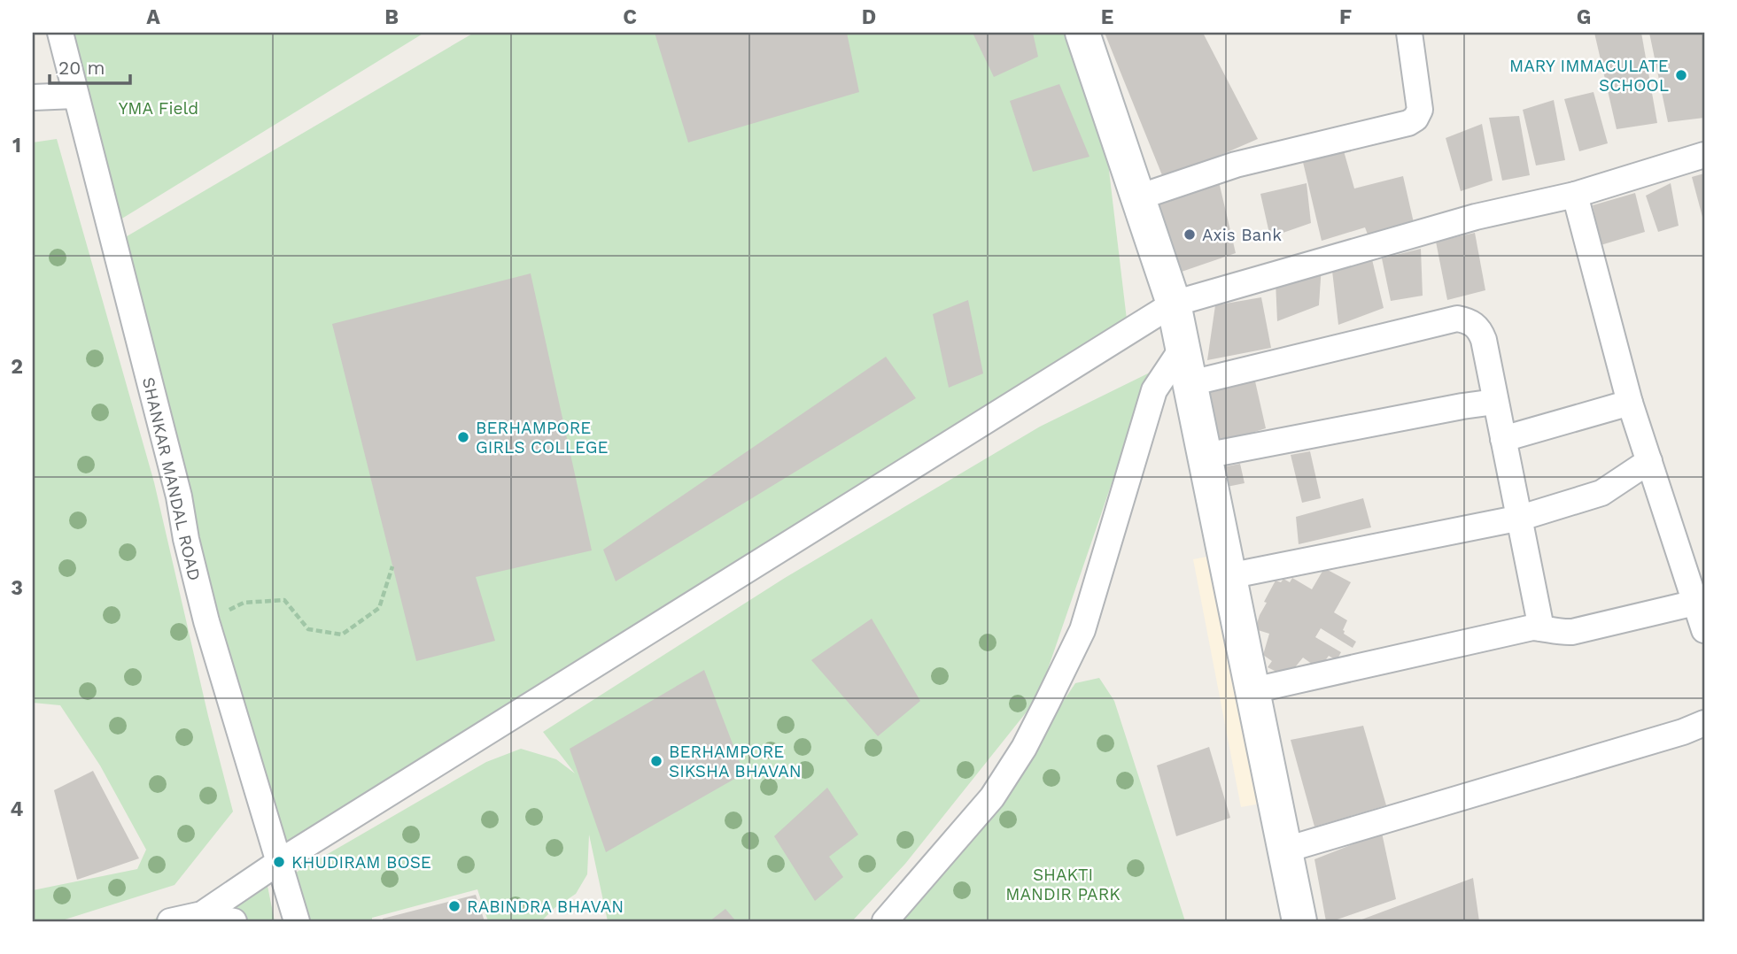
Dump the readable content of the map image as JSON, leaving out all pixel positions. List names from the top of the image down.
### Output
{
  "streets": {
    "street": ["SHANKAR MANDAL ROAD"]
  },
  "parks": ["YMA Field", "SHAKTI MANDIR PARK"],
  "places": [
    "MARY IMMACULATE SCHOOL",
    "Axis Bank",
    "BERHAMPORE GIRLS COLLEGE",
    "BERHAMPORE SIKSHA BHAVAN",
    "KHUDIRAM BOSE",
    "RABINDRA BHAVAN"
  ],
  "scale_bar": "20 m",
  "grid": {
    "columns": [
      "A",
      "B",
      "C",
      "D",
      "E",
      "F",
      "G"
    ],
    "rows": [
      "1",
      "2",
      "3",
      "4"
    ]
  }
}
